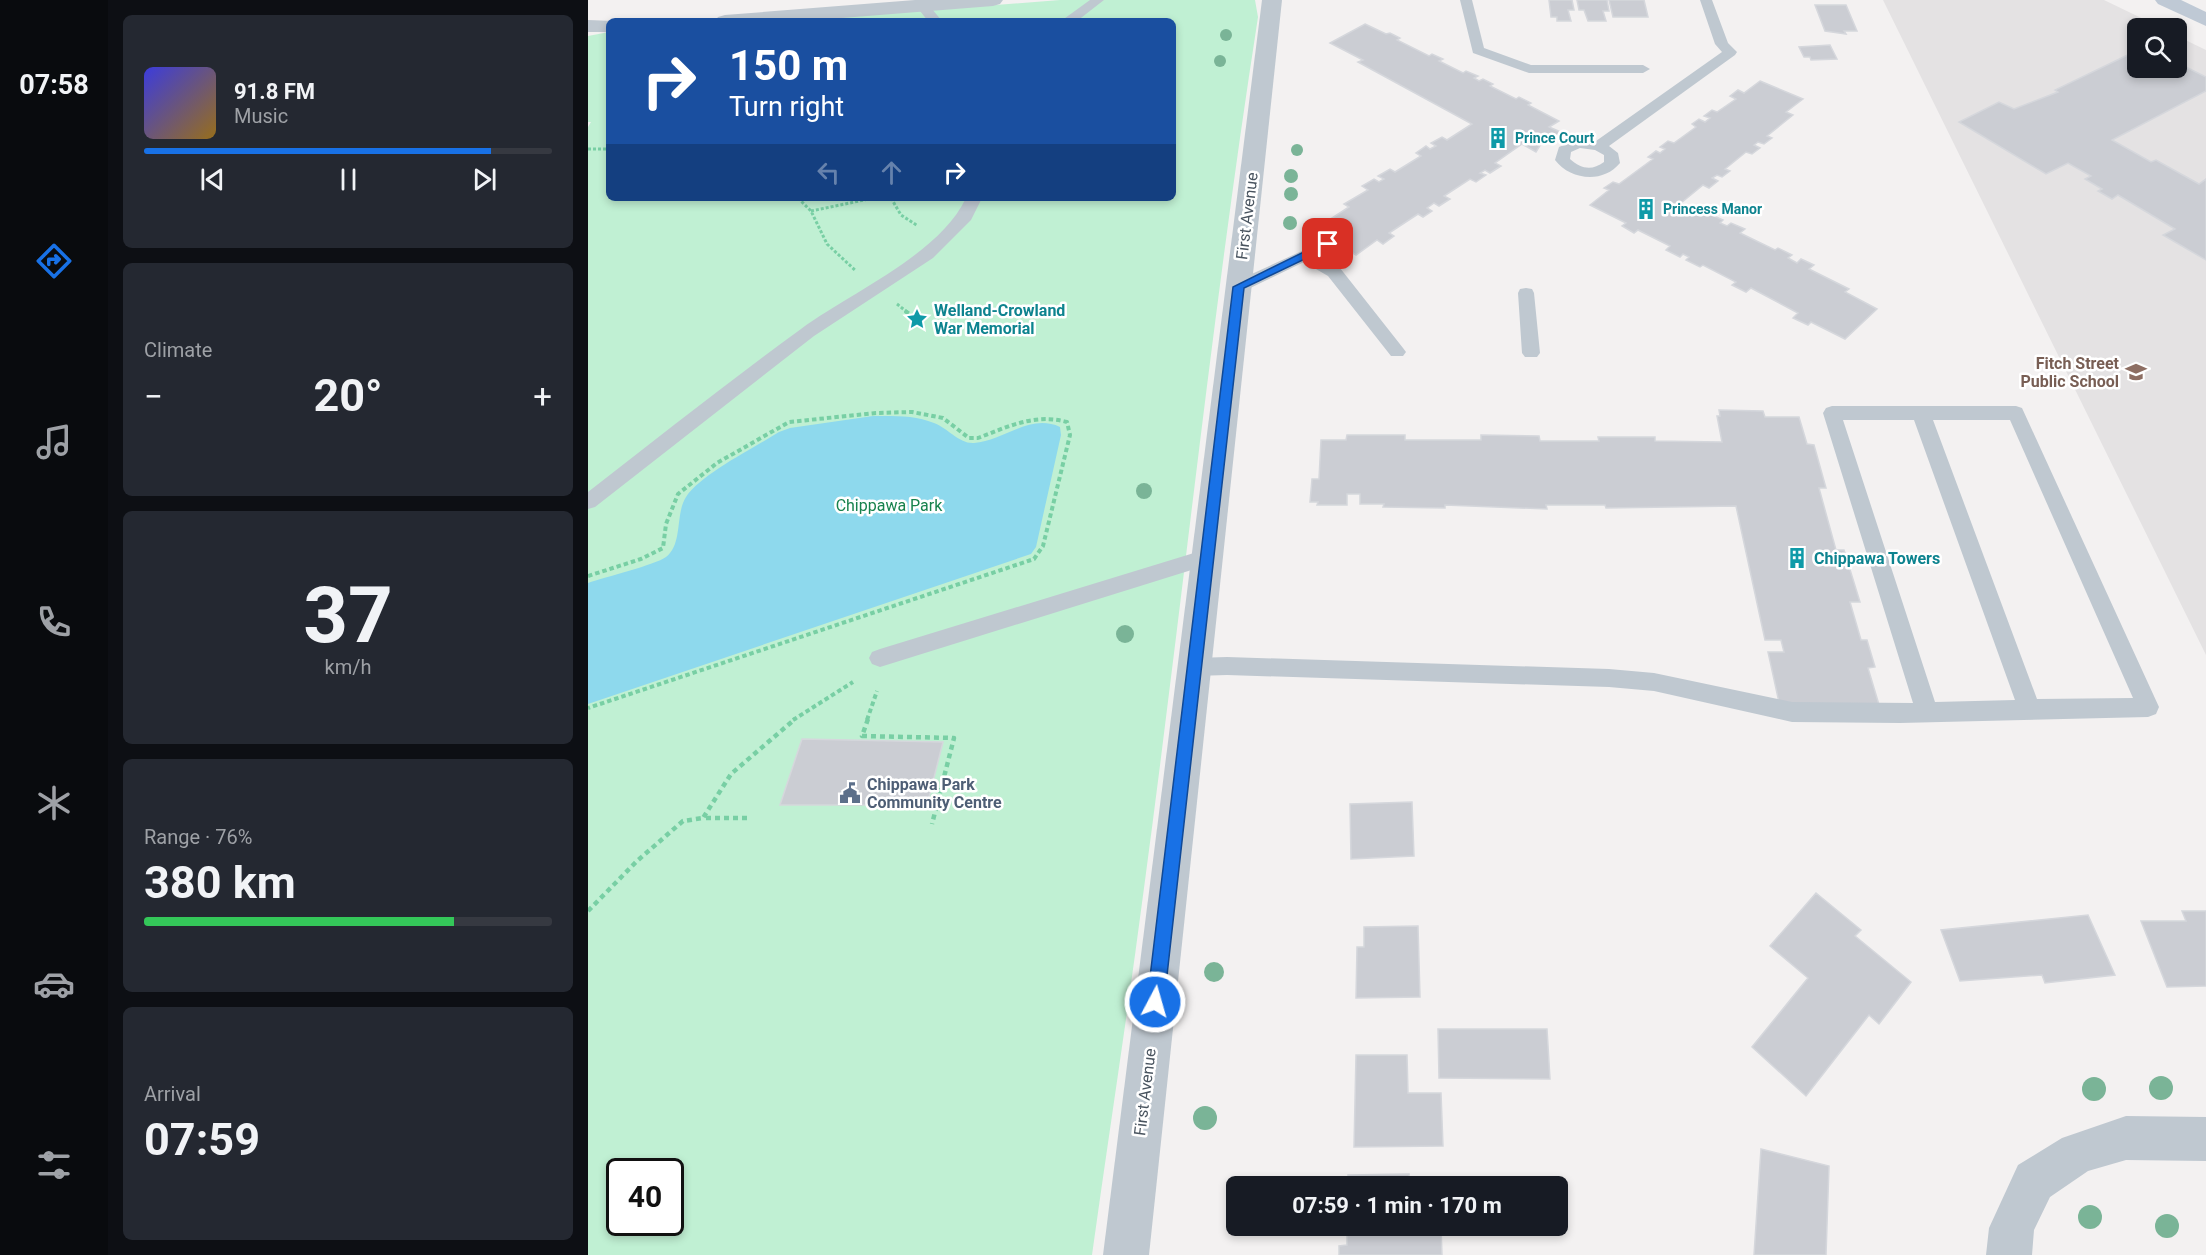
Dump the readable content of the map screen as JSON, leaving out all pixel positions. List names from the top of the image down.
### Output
{
  "streets": {
    "street": ["First Avenue"]
  },
  "parks": ["Chippawa Park"],
  "places": {
    "building": ["Prince Court", "Princess Manor", "Chippawa Towers"],
    "place": ["Welland-Crowland War Memorial"],
    "school or university": ["Fitch Street Public School"],
    "public building": ["Chippawa Park Community Centre"]
  },
  "page": {
    "tabs": "07:58",
    "turn": ["150 m", "Turn right"],
    "song": ["91.8 FM", "Music"],
    "tile": [
      "Climate",
      ["37", "km/h"],
      ["Range · 76%", "380 km"],
      ["Arrival", "07:59"]
    ],
    "heat": ["−", "20°", "+"],
    "limit": "40",
    "trip": "07:59 · 1 min · 170 m"
  }
}
